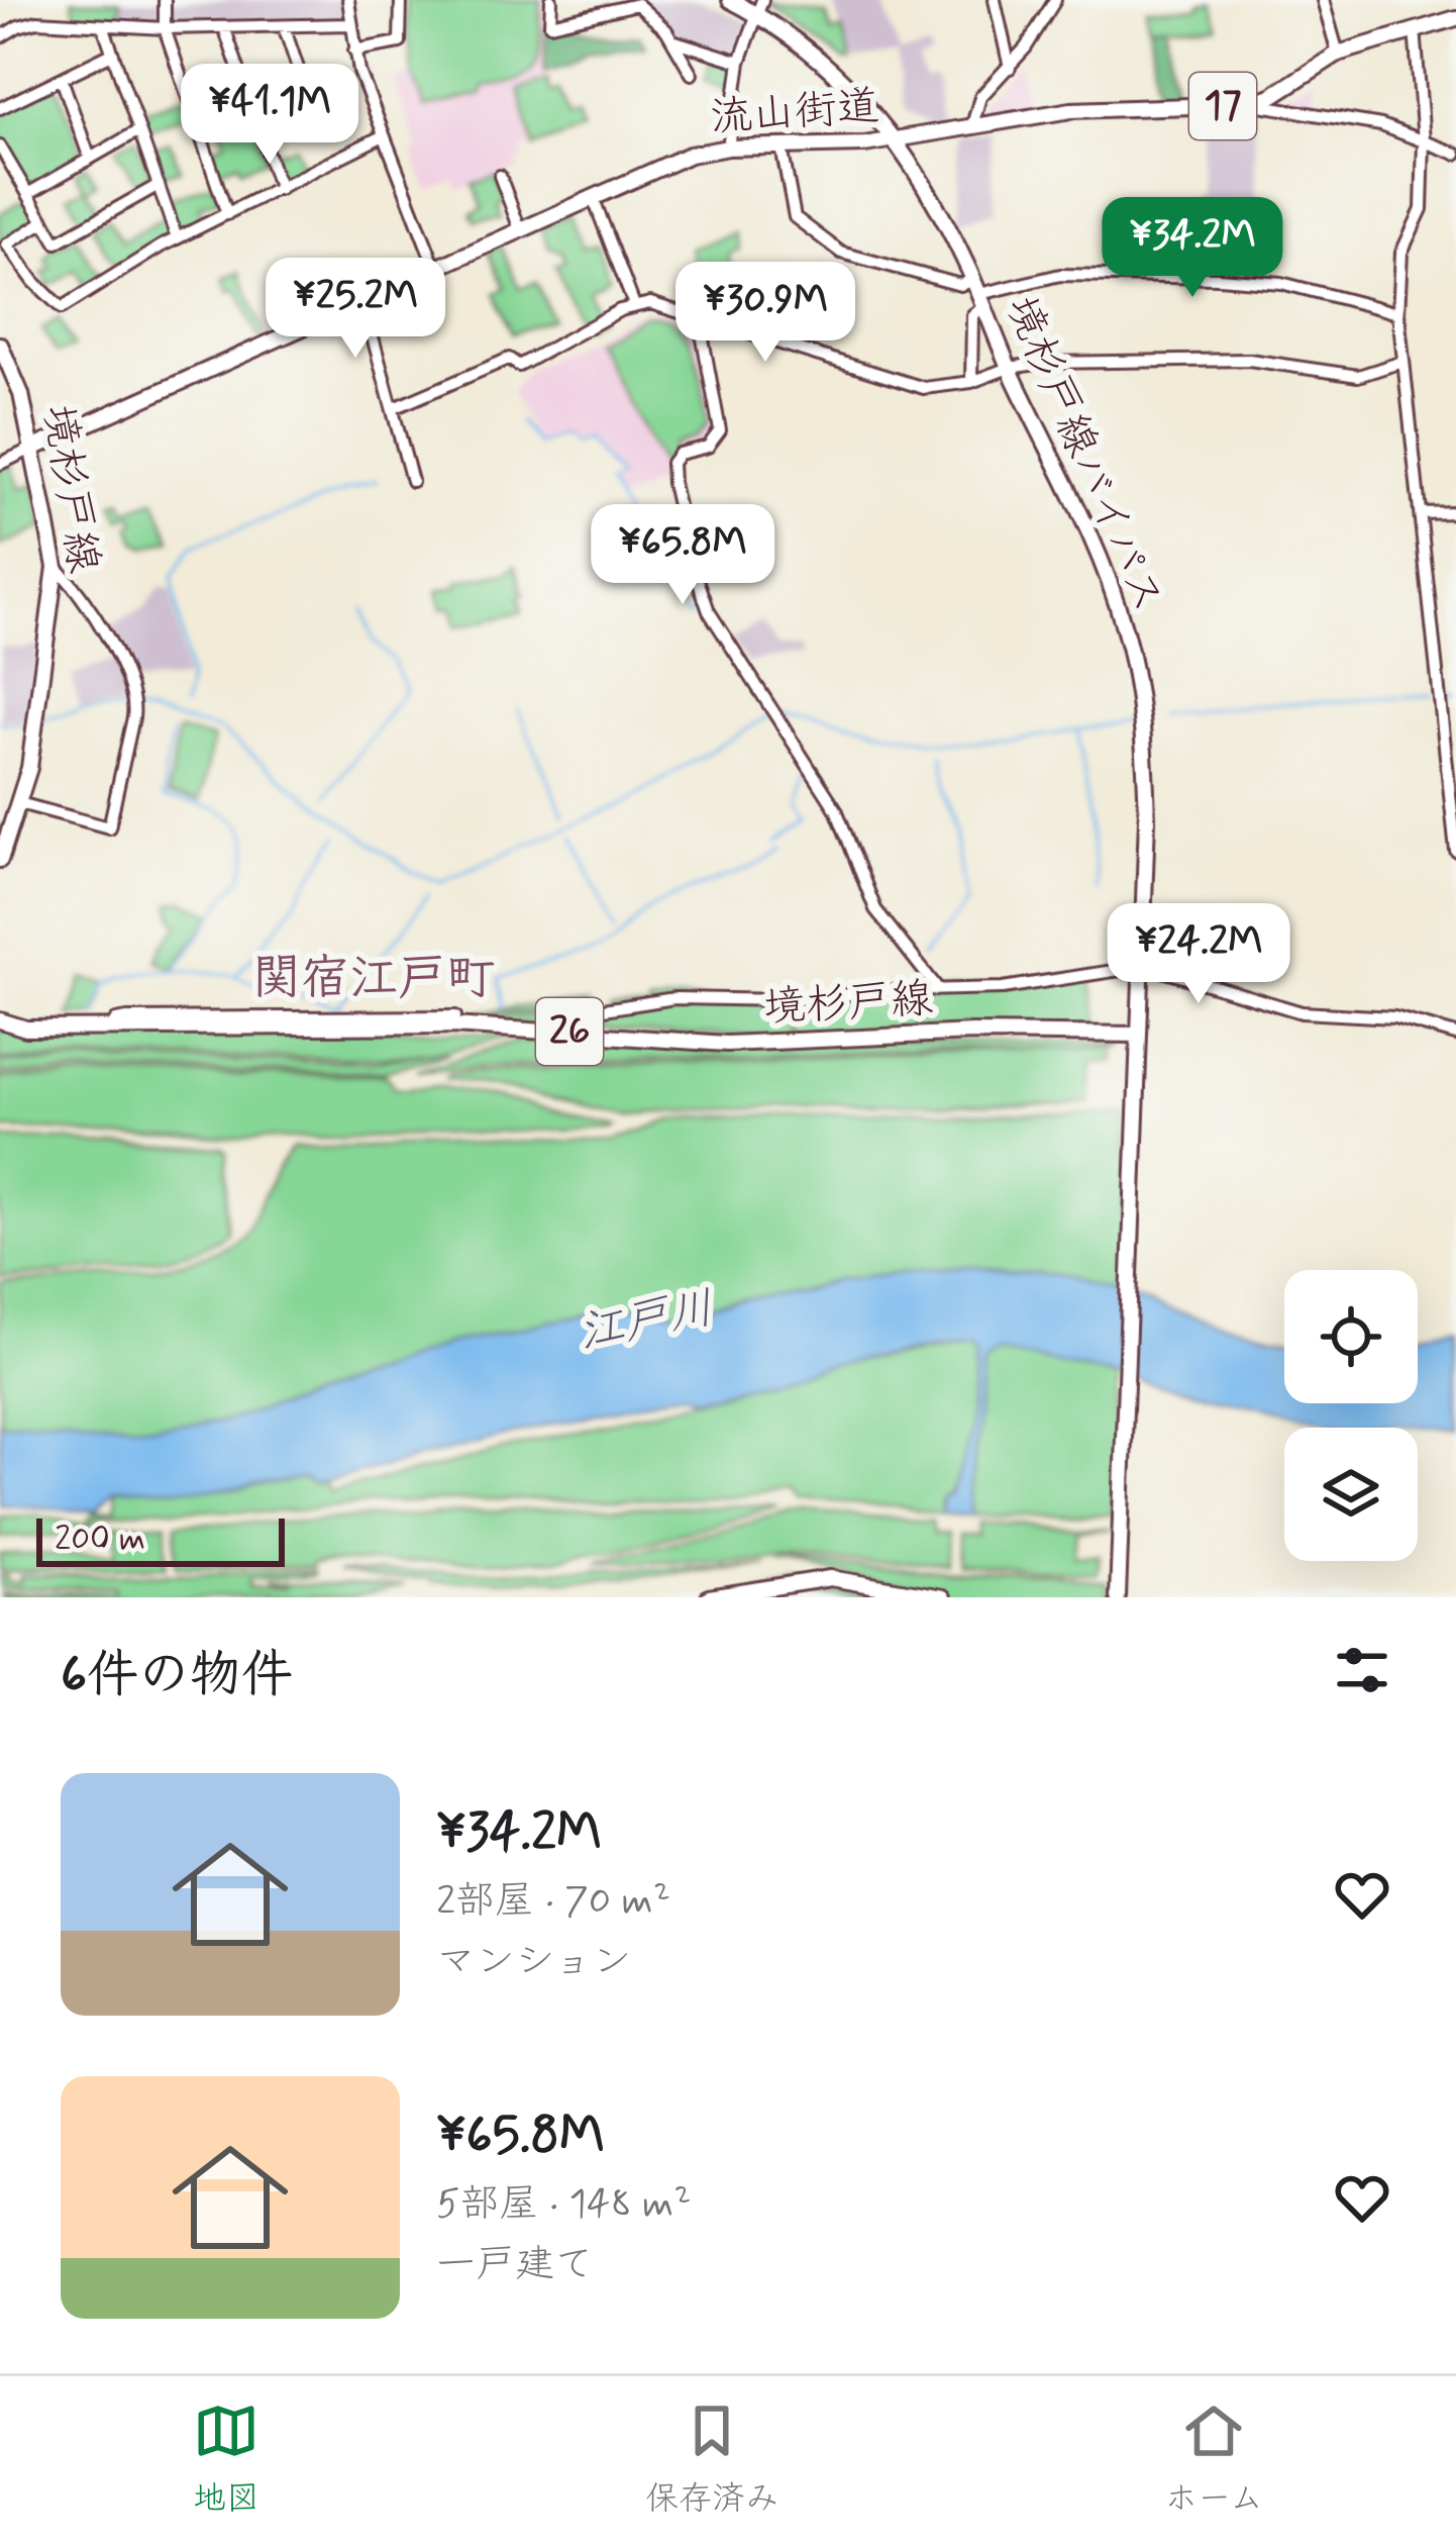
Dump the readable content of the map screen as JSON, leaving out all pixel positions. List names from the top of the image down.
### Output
{
  "streets": {
    "main road": [
      "17",
      "流山街道",
      "境杉戸線バイパス",
      "境杉戸線",
      "26"
    ]
  },
  "crossings": [
    ["流山街道", "境杉戸線バイパス"],
    ["流山街道", "境杉戸線"],
    ["境杉戸線バイパス", "境杉戸線"]
  ],
  "districts": ["関宿江戸町"],
  "water": ["江戸川"],
  "scale_bar": "200 m",
  "page": {
    "price": [
      "¥41.1M",
      "¥34.2M",
      "¥25.2M",
      "¥30.9M",
      "¥65.8M",
      "¥24.2M"
    ],
    "scale": "200 m",
    "heading": "6件の物件",
    "list": [
      {
        "name": "¥34.2M",
        "note": "2部屋 · 70 m² · マンション"
      },
      {
        "name": "¥65.8M",
        "note": "5部屋 · 148 m² · 一戸建て"
      }
    ],
    "tabs": ["地図", "保存済み", "ホーム"]
  }
}
